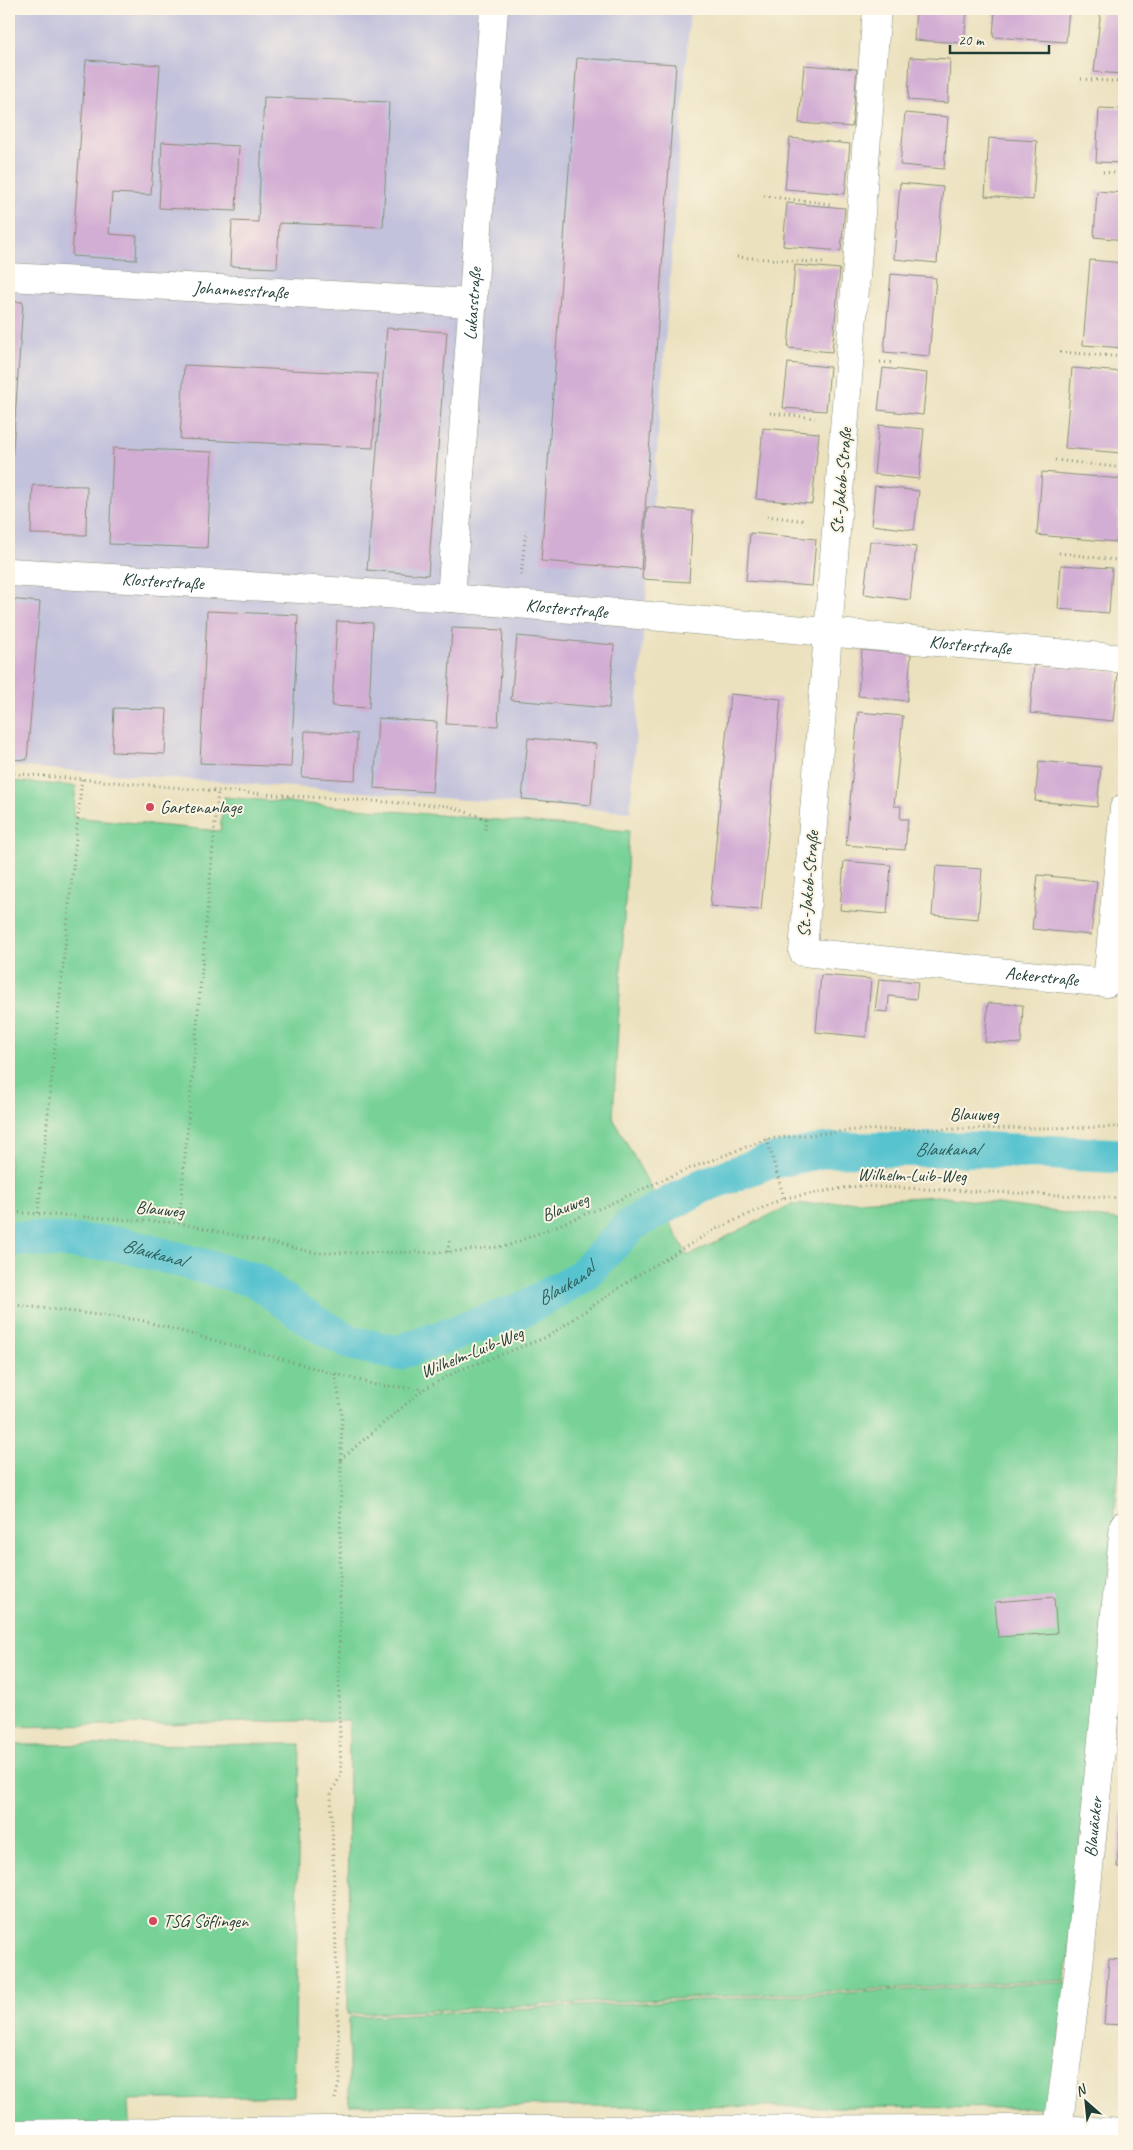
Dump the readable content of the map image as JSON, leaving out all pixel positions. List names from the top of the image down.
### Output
{
  "streets": {
    "street": [
      "Johannesstraße",
      "Lukasstraße",
      "St.-Jakob-Straße",
      "Klosterstraße",
      "Ackerstraße",
      "Blauäcker"
    ],
    "path": ["Blauweg", "Wilhelm-Luib-Weg"]
  },
  "crossings": [
    ["Johannesstraße", "Lukasstraße"],
    ["Lukasstraße", "Klosterstraße"],
    ["St.-Jakob-Straße", "Klosterstraße"],
    ["St.-Jakob-Straße", "Ackerstraße"]
  ],
  "water": ["Blaukanal"],
  "places": ["Gartenanlage", "TSG Söflingen"],
  "scale_bar": "20 m",
  "north": "top left"
}
